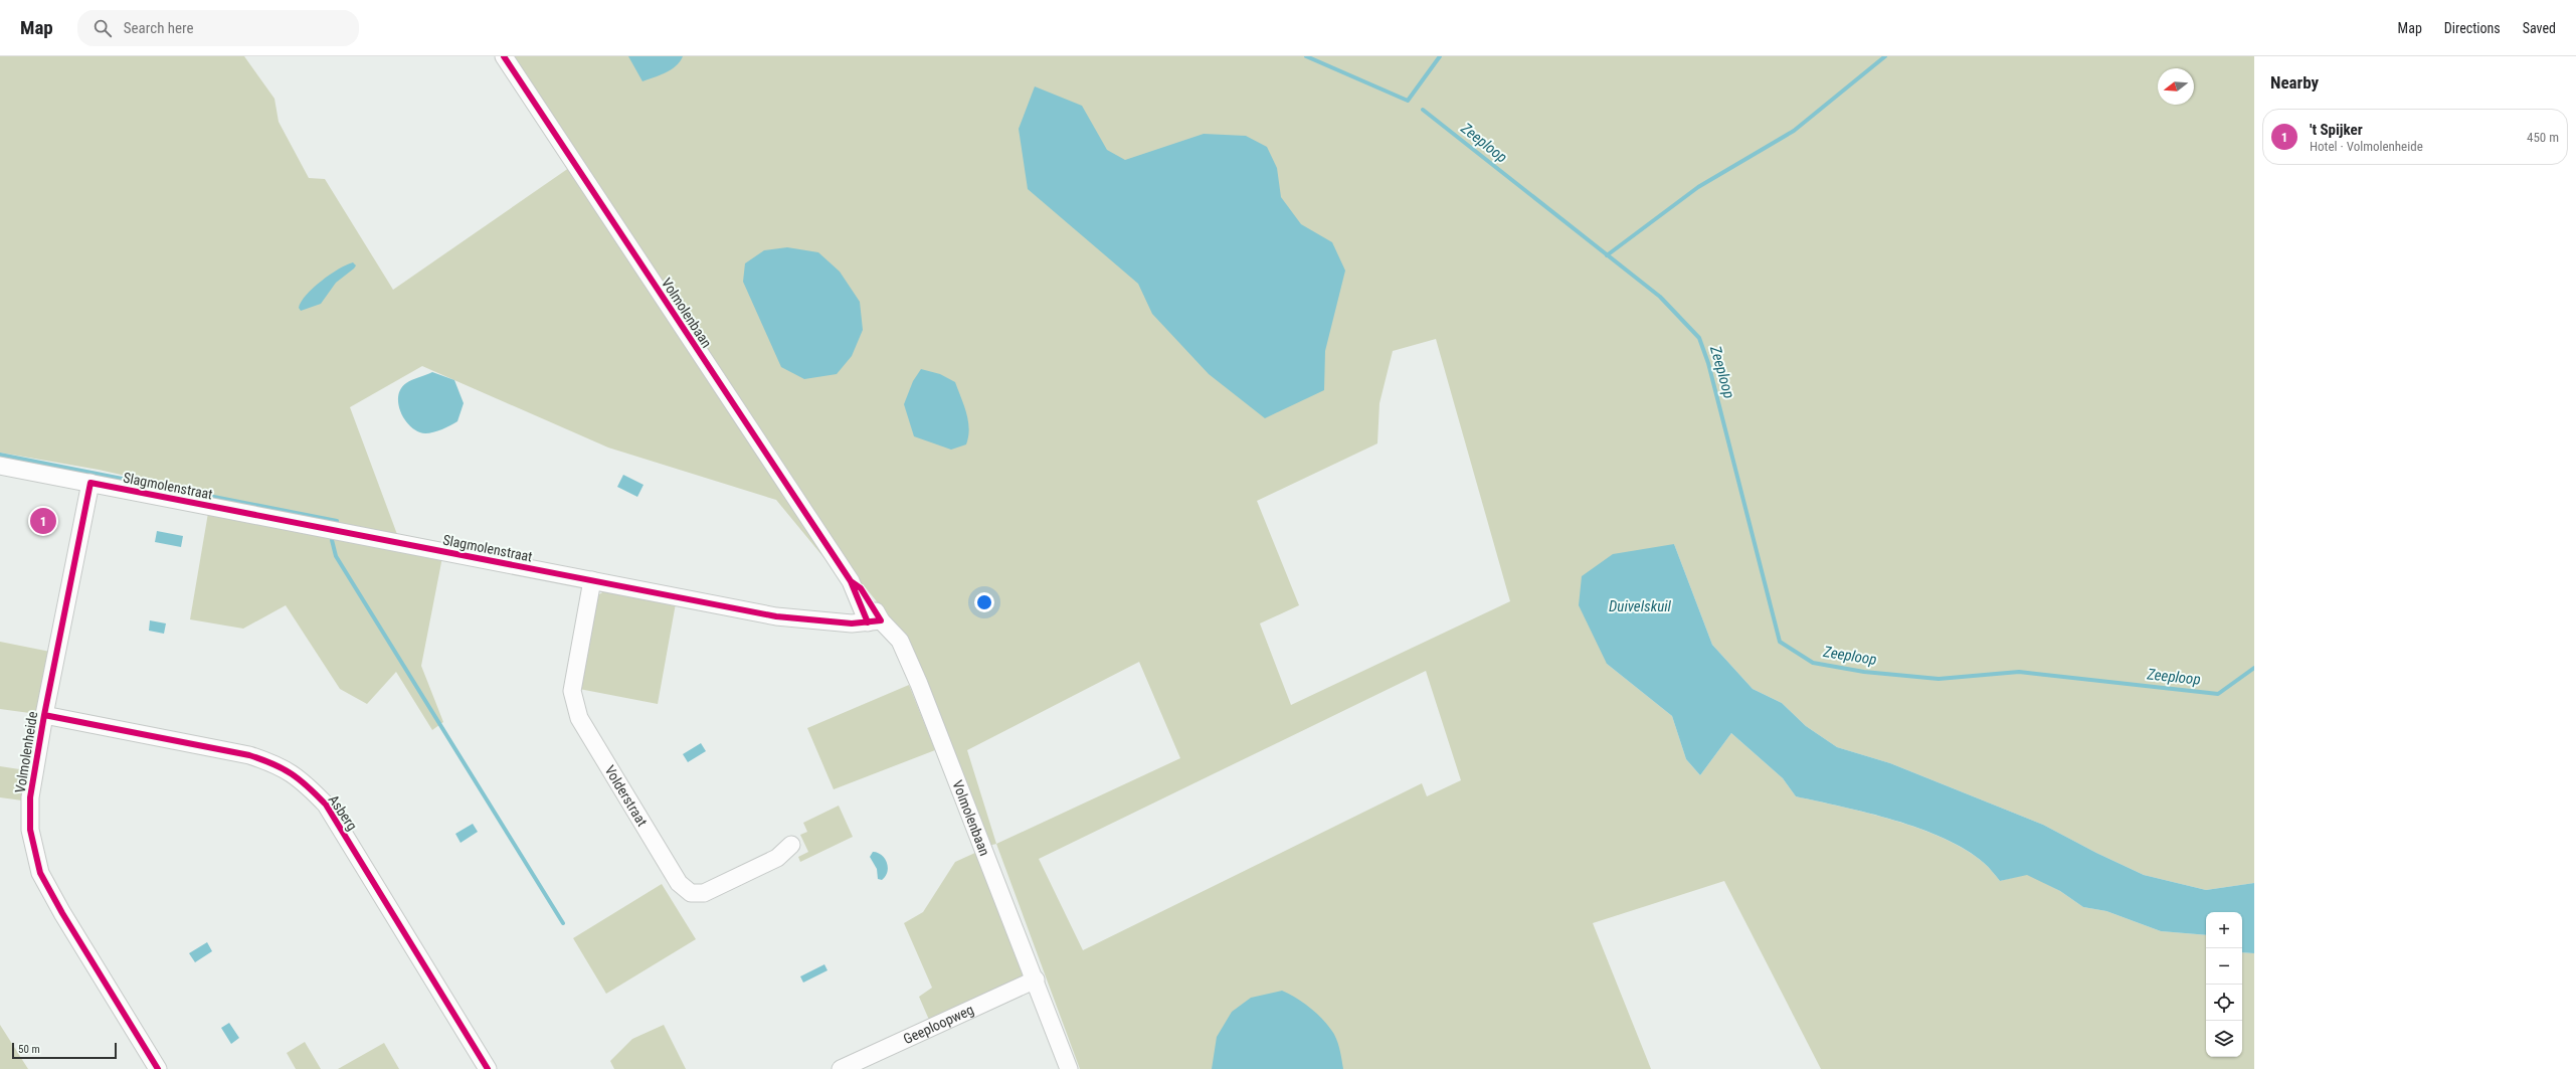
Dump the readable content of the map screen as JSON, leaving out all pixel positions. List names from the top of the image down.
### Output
{
  "streets": {
    "street": [
      "Volmolenbaan",
      "Slagmolenstraat",
      "Volmolenheide",
      "Volderstraat",
      "Asberg",
      "Geeploopweg"
    ]
  },
  "crossings": [
    ["Volmolenbaan", "Slagmolenstraat"],
    ["Volmolenbaan", "Geeploopweg"],
    ["Slagmolenstraat", "Volmolenheide"],
    ["Slagmolenstraat", "Volderstraat"],
    ["Volmolenheide", "Asberg"]
  ],
  "water": ["Zeeploop", "Duivelskuil"],
  "scale_bar": "50 m",
  "north": "left",
  "page": {
    "header": "Map",
    "search": "Search here",
    "nav": ["Map", "Directions", "Saved"],
    "heading": "Nearby",
    "list": [
      {
        "mark": "1",
        "name": "'t Spijker",
        "note": "Hotel · Volmolenheide",
        "value": "450 m"
      }
    ],
    "pins": "1",
    "map_buttons": ["+", "−"],
    "scale": "50 m"
  }
}
